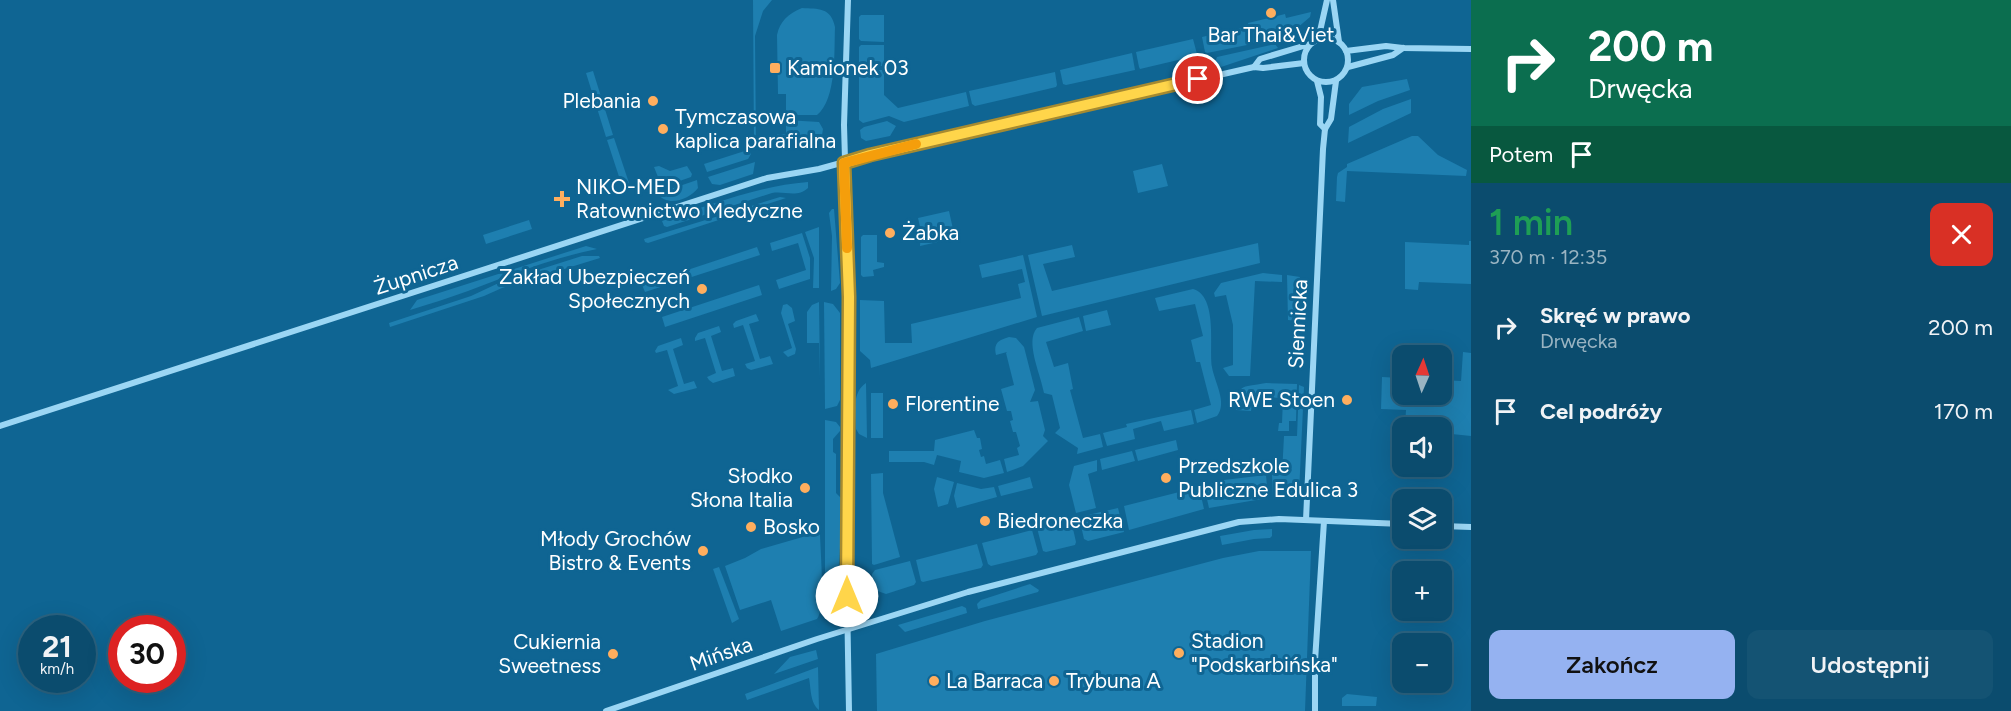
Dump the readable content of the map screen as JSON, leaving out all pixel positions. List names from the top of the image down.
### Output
{
  "streets": {
    "street": ["Żupnicza", "Siennicka", "Mińska"]
  },
  "crossings": [
    ["Siennicka", "Mińska"]
  ],
  "places": {
    "other": [
      "Bar Thai&Viet",
      "Plebania",
      "Tymczasowa kaplica parafialna",
      "Żabka",
      "Zakład Ubezpieczeń Społecznych",
      "RWE Stoen",
      "Florentine",
      "Przedszkole Publiczne Edulica 3",
      "Słodko Słona Italia",
      "Biedroneczka",
      "Bosko",
      "Młody Grochów Bistro & Events",
      "Stadion \"Podskarbińska\"",
      "Cukiernia Sweetness",
      "La Barraca",
      "Trybuna A"
    ],
    "transit": ["Kamionek 03"],
    "health": ["NIKO-MED Ratownictwo Medyczne"]
  },
  "north": "top",
  "page": {
    "turn": ["200 m", "Drwęcka"],
    "then": "Potem",
    "heading": ["1 min", "370 m · 12:35"],
    "list": [
      {
        "name": "Skręć w prawo",
        "note": "Drwęcka",
        "value": "200 m"
      },
      {
        "name": "Cel podróży",
        "value": "170 m"
      }
    ],
    "map_buttons": ["+", "−"],
    "speed": "21 km/h",
    "limit": "30",
    "buttons": ["Zakończ", "Udostępnij"]
  }
}
